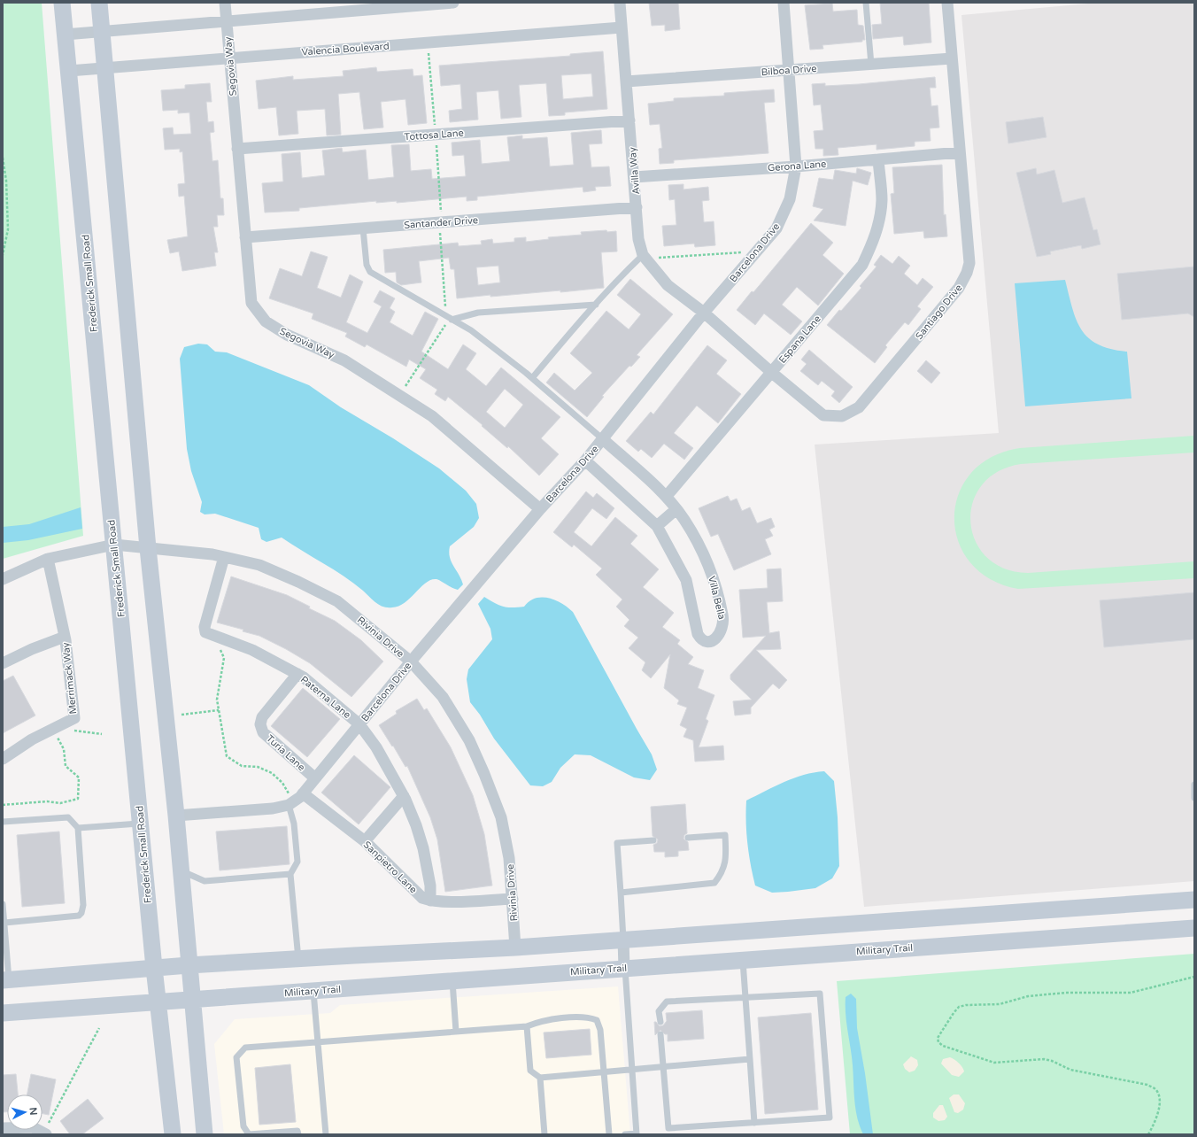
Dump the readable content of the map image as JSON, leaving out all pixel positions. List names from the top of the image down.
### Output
{
  "streets": {
    "main road": ["Frederick Small Road", "Military Trail"],
    "street": [
      "Valencia Boulevard",
      "Segovia Way",
      "Bilboa Drive",
      "Tottosa Lane",
      "Gerona Lane",
      "Avilla Way",
      "Santander Drive",
      "Barcelona Drive",
      "Santiago Drive",
      "Espana Lane",
      "Villa Bella",
      "Rivinia Drive",
      "Merrimack Way",
      "Paterna Lane",
      "Turia Lane",
      "Sanpietro Lane"
    ]
  },
  "crossings": [
    ["Valencia Boulevard", "Segovia Way"],
    ["Valencia Boulevard", "Avilla Way"],
    ["Valencia Boulevard", "Frederick Small Road"],
    ["Segovia Way", "Tottosa Lane"],
    ["Segovia Way", "Santander Drive"],
    ["Segovia Way", "Barcelona Drive"],
    ["Bilboa Drive", "Avilla Way"],
    ["Bilboa Drive", "Barcelona Drive"],
    ["Bilboa Drive", "Santiago Drive"],
    ["Tottosa Lane", "Avilla Way"],
    ["Gerona Lane", "Avilla Way"],
    ["Gerona Lane", "Barcelona Drive"],
    ["Gerona Lane", "Santiago Drive"],
    ["Gerona Lane", "Espana Lane"],
    ["Avilla Way", "Santander Drive"],
    ["Avilla Way", "Barcelona Drive"],
    ["Avilla Way", "Santiago Drive"],
    ["Barcelona Drive", "Santiago Drive"],
    ["Barcelona Drive", "Villa Bella"],
    ["Barcelona Drive", "Rivinia Drive"],
    ["Barcelona Drive", "Paterna Lane"],
    ["Barcelona Drive", "Turia Lane"],
    ["Barcelona Drive", "Sanpietro Lane"],
    ["Frederick Small Road", "Rivinia Drive"],
    ["Frederick Small Road", "Military Trail"],
    ["Santiago Drive", "Espana Lane"],
    ["Espana Lane", "Villa Bella"],
    ["Rivinia Drive", "Merrimack Way"],
    ["Rivinia Drive", "Paterna Lane"],
    ["Paterna Lane", "Turia Lane"],
    ["Paterna Lane", "Sanpietro Lane"]
  ],
  "north": "right"
}
